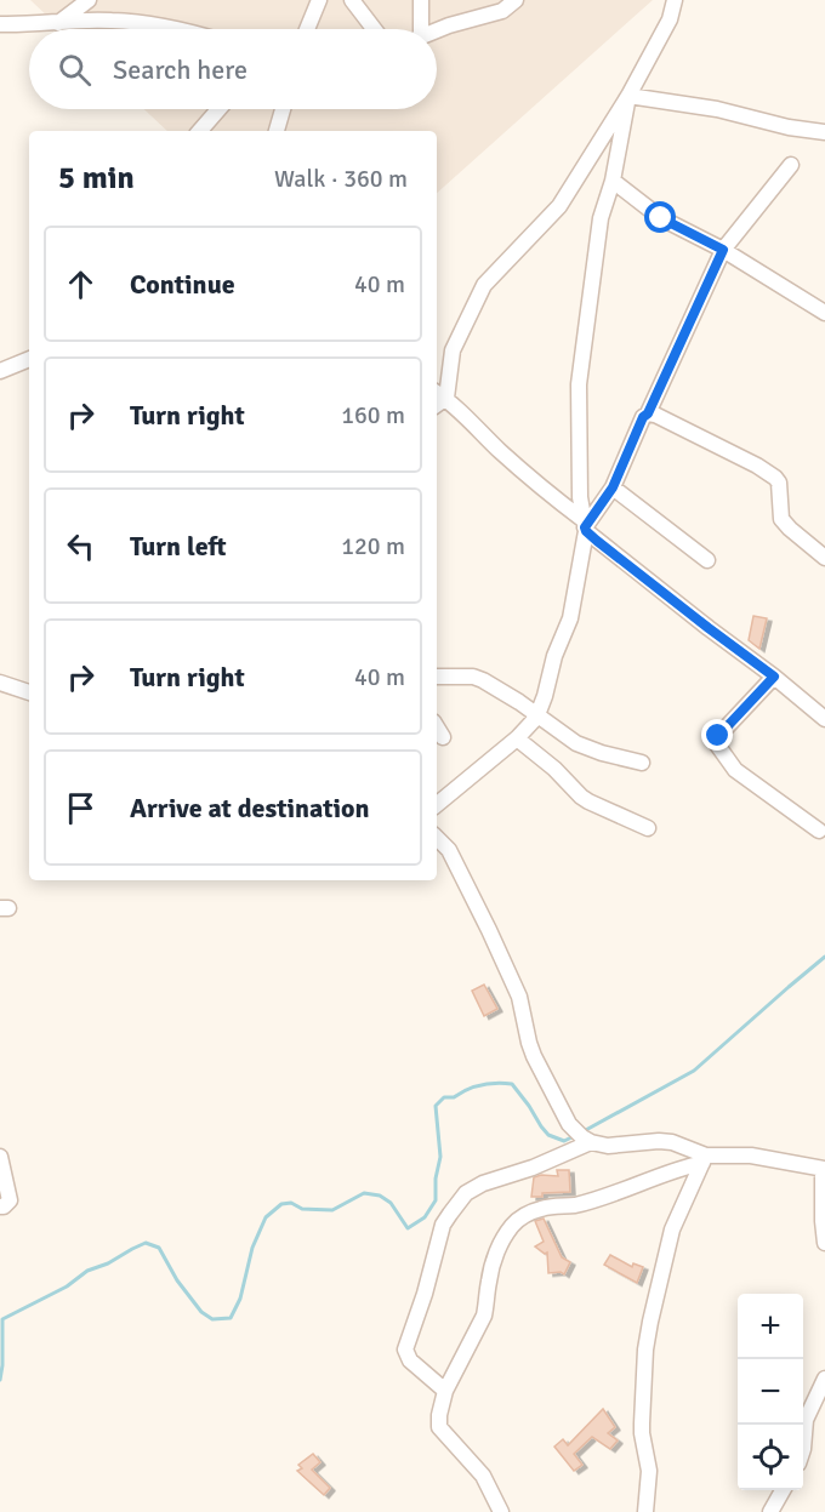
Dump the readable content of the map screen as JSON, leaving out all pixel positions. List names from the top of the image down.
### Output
{
  "page": {
    "search": "Search here",
    "heading": ["5 min", "Walk · 360 m"],
    "list": [
      ["Continue", "40 m"],
      ["Turn right", "160 m"],
      ["Turn left", "120 m"],
      ["Turn right", "40 m"],
      "Arrive at destination"
    ],
    "map_buttons": ["+", "−"]
  }
}
